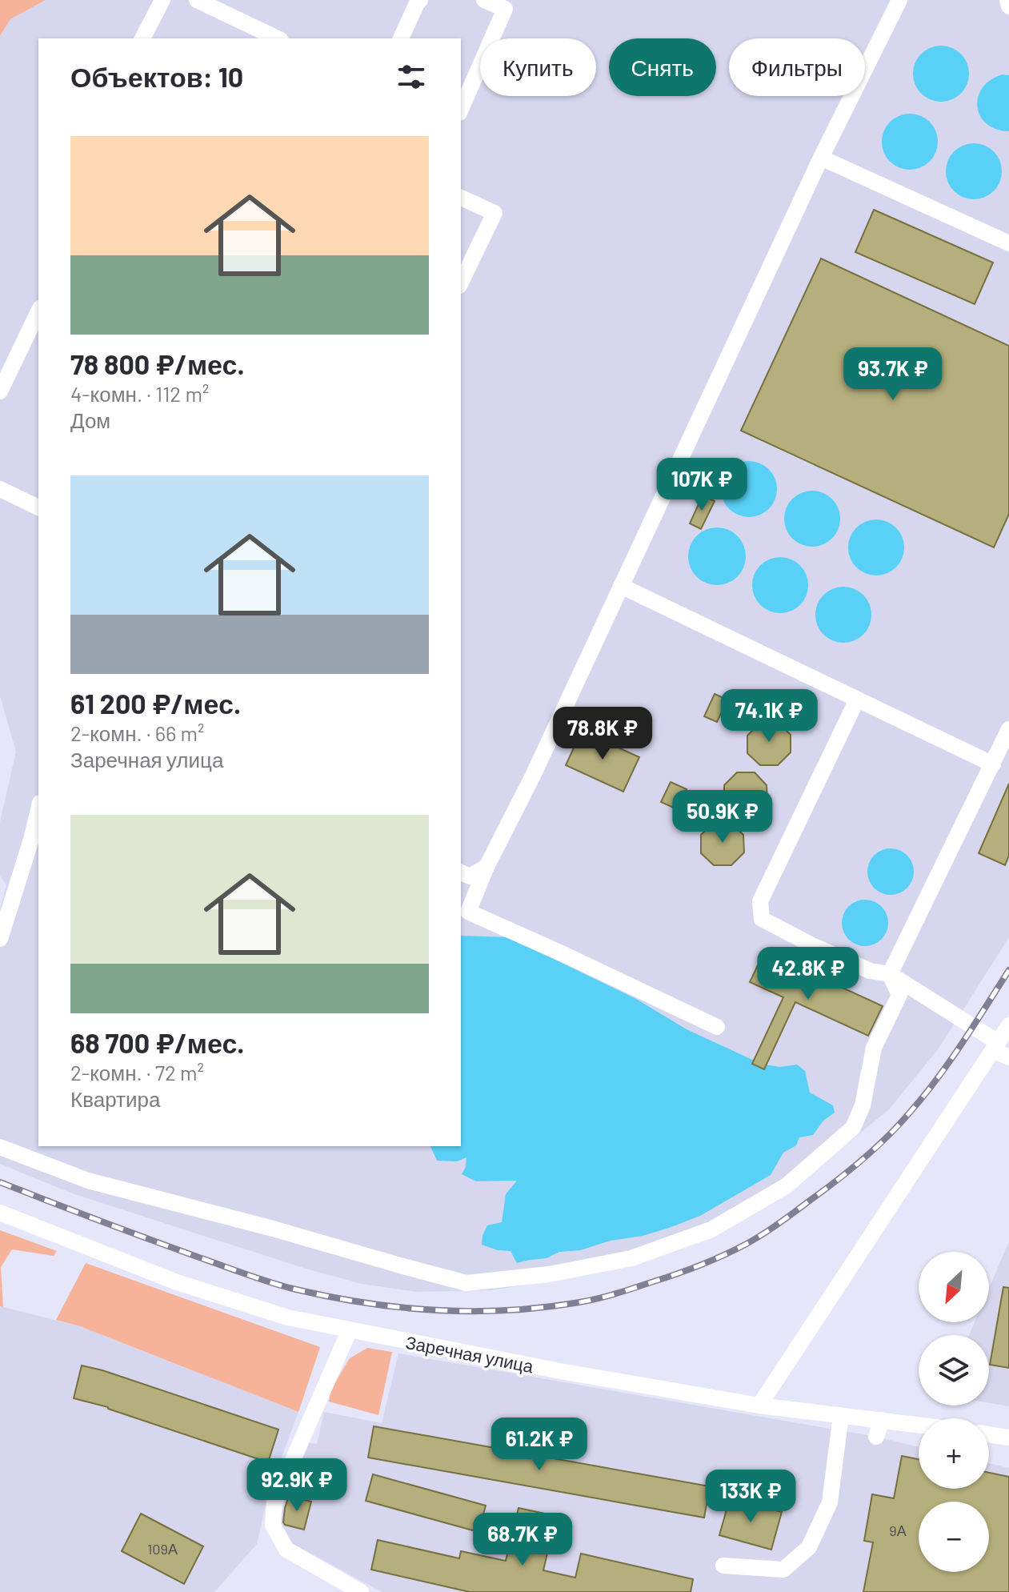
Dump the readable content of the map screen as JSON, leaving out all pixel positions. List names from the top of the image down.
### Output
{
  "streets": {
    "street": ["Заречная улица"]
  },
  "house_numbers": ["9А", "109А"],
  "north": "bottom left",
  "page": {
    "chip": ["Купить", "Снять", "Фильтры"],
    "heading": "Объектов: 10",
    "list": [
      {
        "name": "78 800 ₽/мес.",
        "note": "4-комн. · 112 m² · Дом"
      },
      {
        "name": "61 200 ₽/мес.",
        "note": "2-комн. · 66 m² · Заречная улица"
      },
      {
        "name": "68 700 ₽/мес.",
        "note": "2-комн. · 72 m² · Квартира"
      }
    ],
    "price": [
      "93.7K ₽",
      "107K ₽",
      "74.1K ₽",
      "78.8K ₽",
      "50.9K ₽",
      "42.8K ₽",
      "61.2K ₽",
      "92.9K ₽",
      "133K ₽",
      "68.7K ₽"
    ],
    "map_buttons": ["+", "−"]
  }
}
